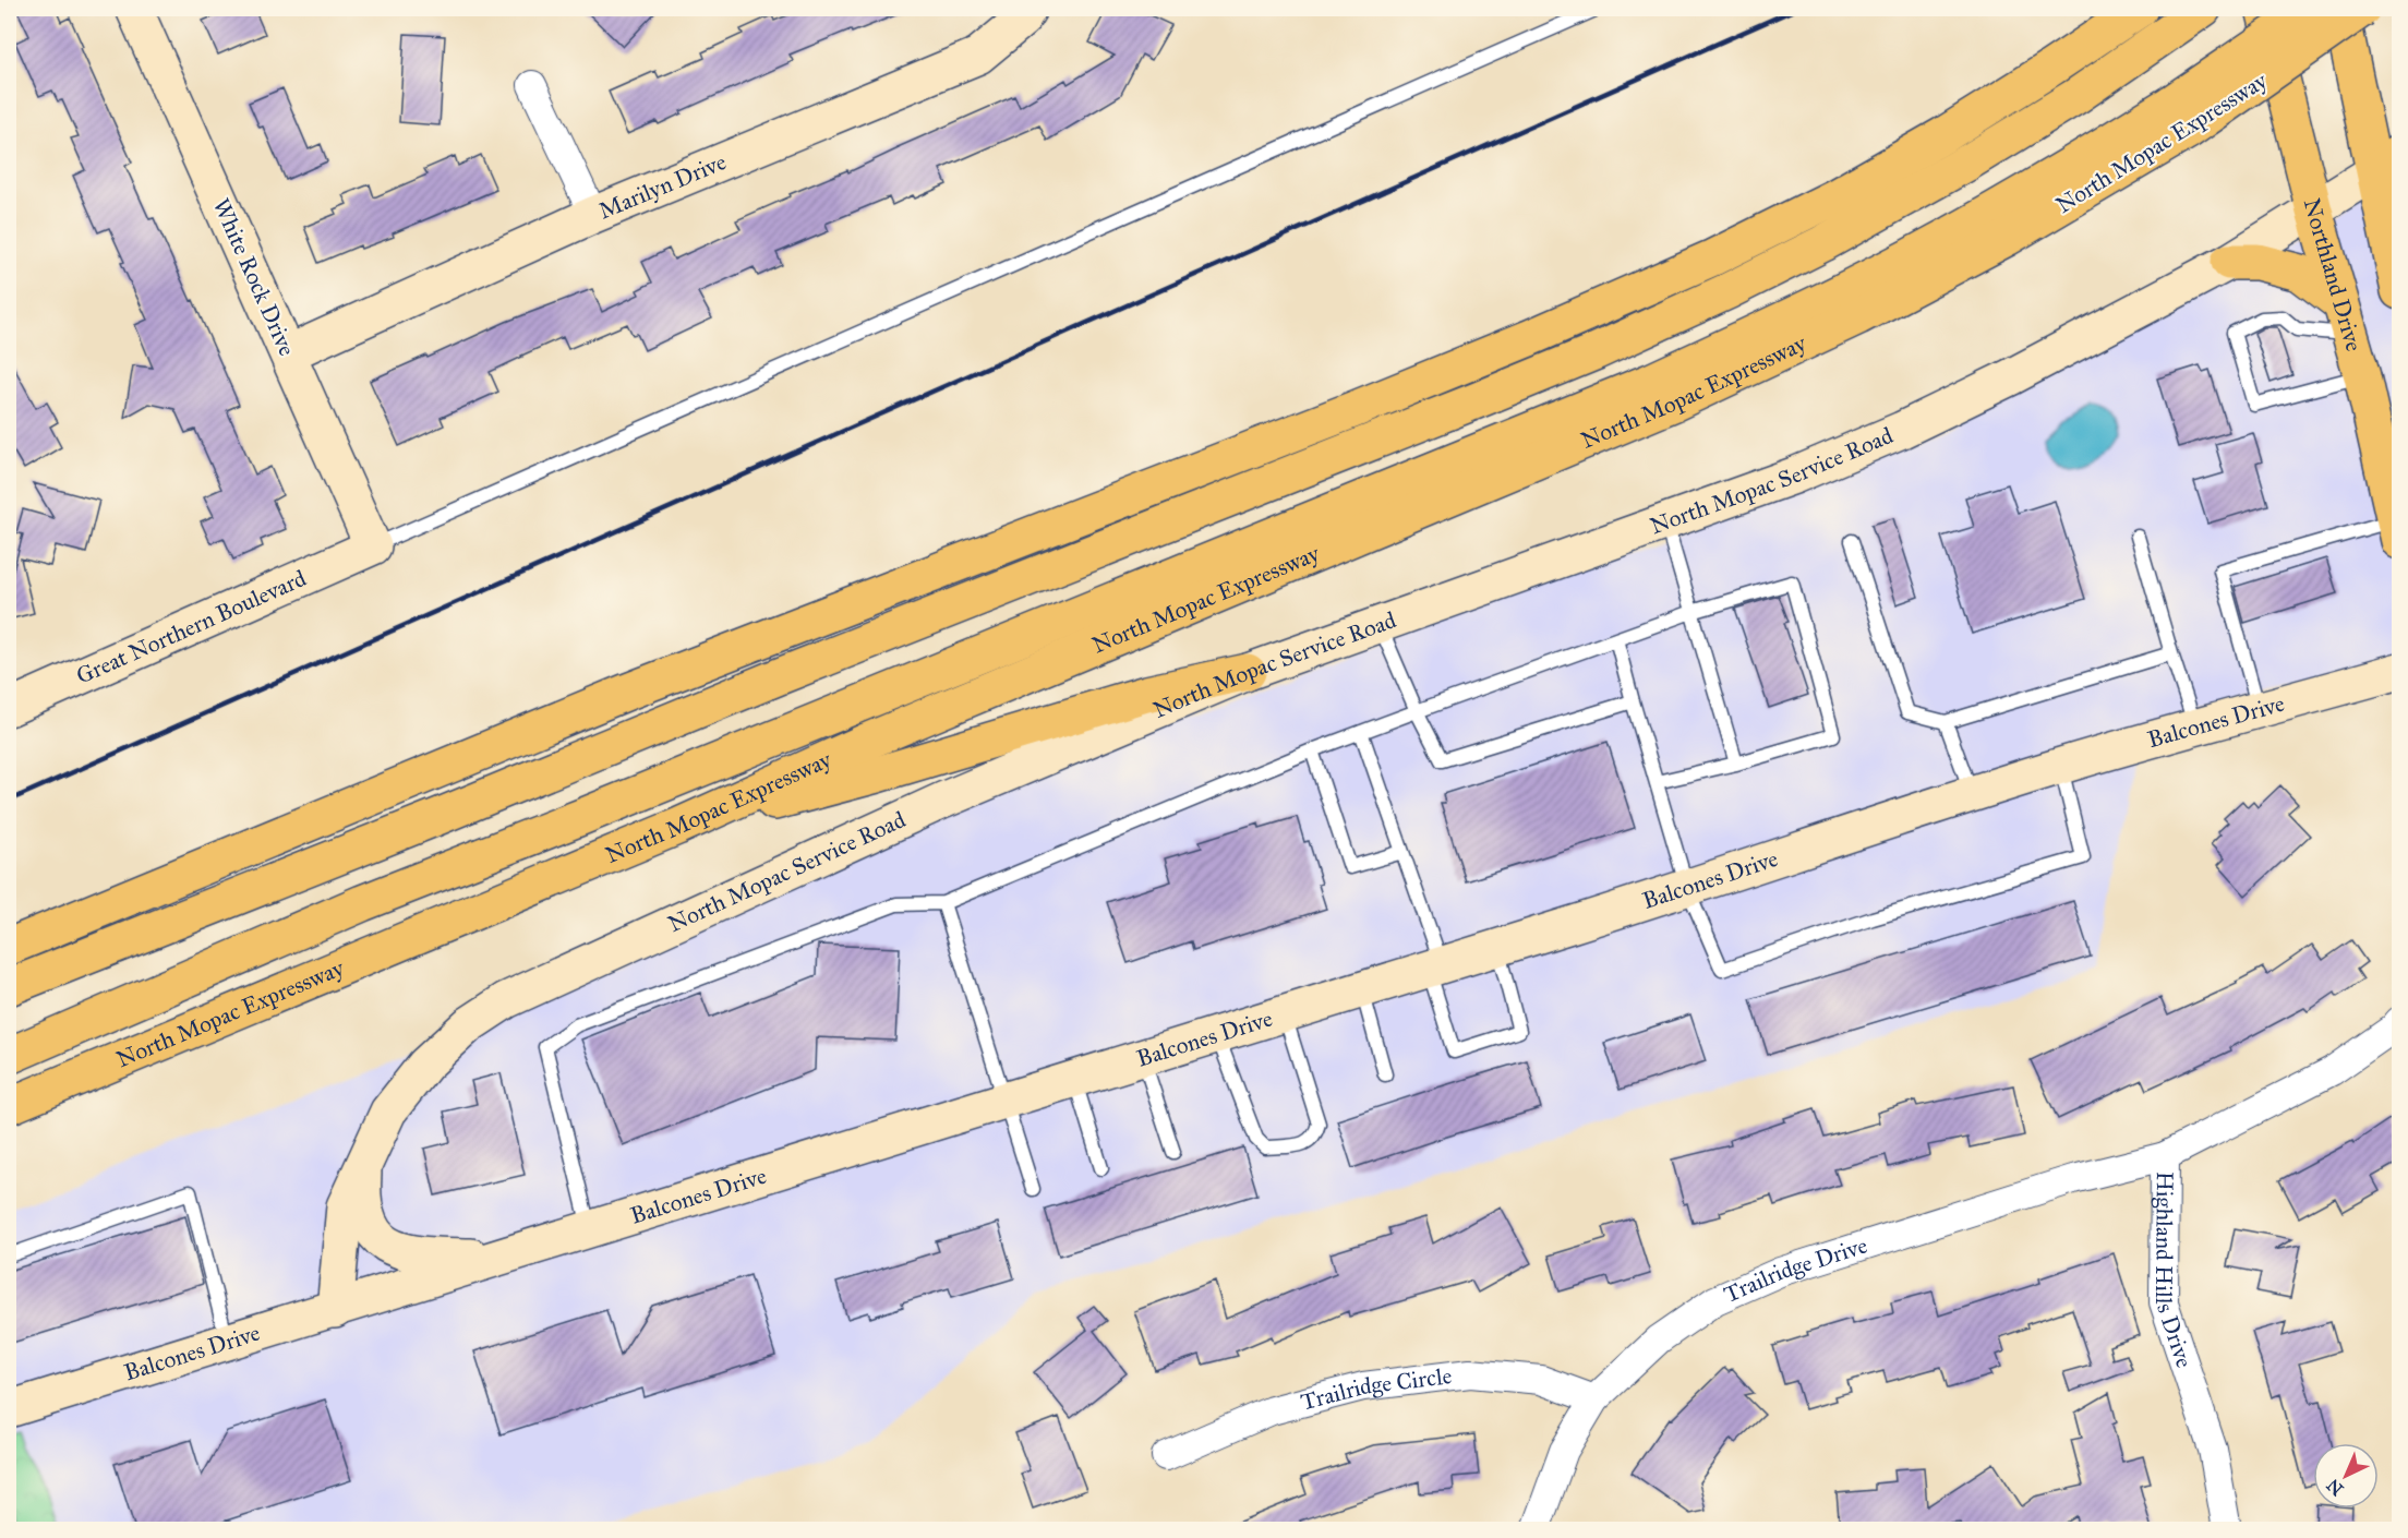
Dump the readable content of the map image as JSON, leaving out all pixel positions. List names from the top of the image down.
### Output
{
  "streets": {
    "main road": ["North Mopac Expressway", "Northland Drive"],
    "street": [
      "Marilyn Drive",
      "White Rock Drive",
      "North Mopac Service Road",
      "Great Northern Boulevard",
      "Balcones Drive",
      "Highland Hills Drive",
      "Trailridge Drive",
      "Trailridge Circle"
    ]
  },
  "crossings": [
    ["Marilyn Drive", "White Rock Drive"],
    ["Northland Drive", "North Mopac Service Road"],
    ["White Rock Drive", "Great Northern Boulevard"],
    ["North Mopac Service Road", "Balcones Drive"],
    ["Highland Hills Drive", "Trailridge Drive"],
    ["Trailridge Drive", "Trailridge Circle"]
  ],
  "north": "bottom left"
}
